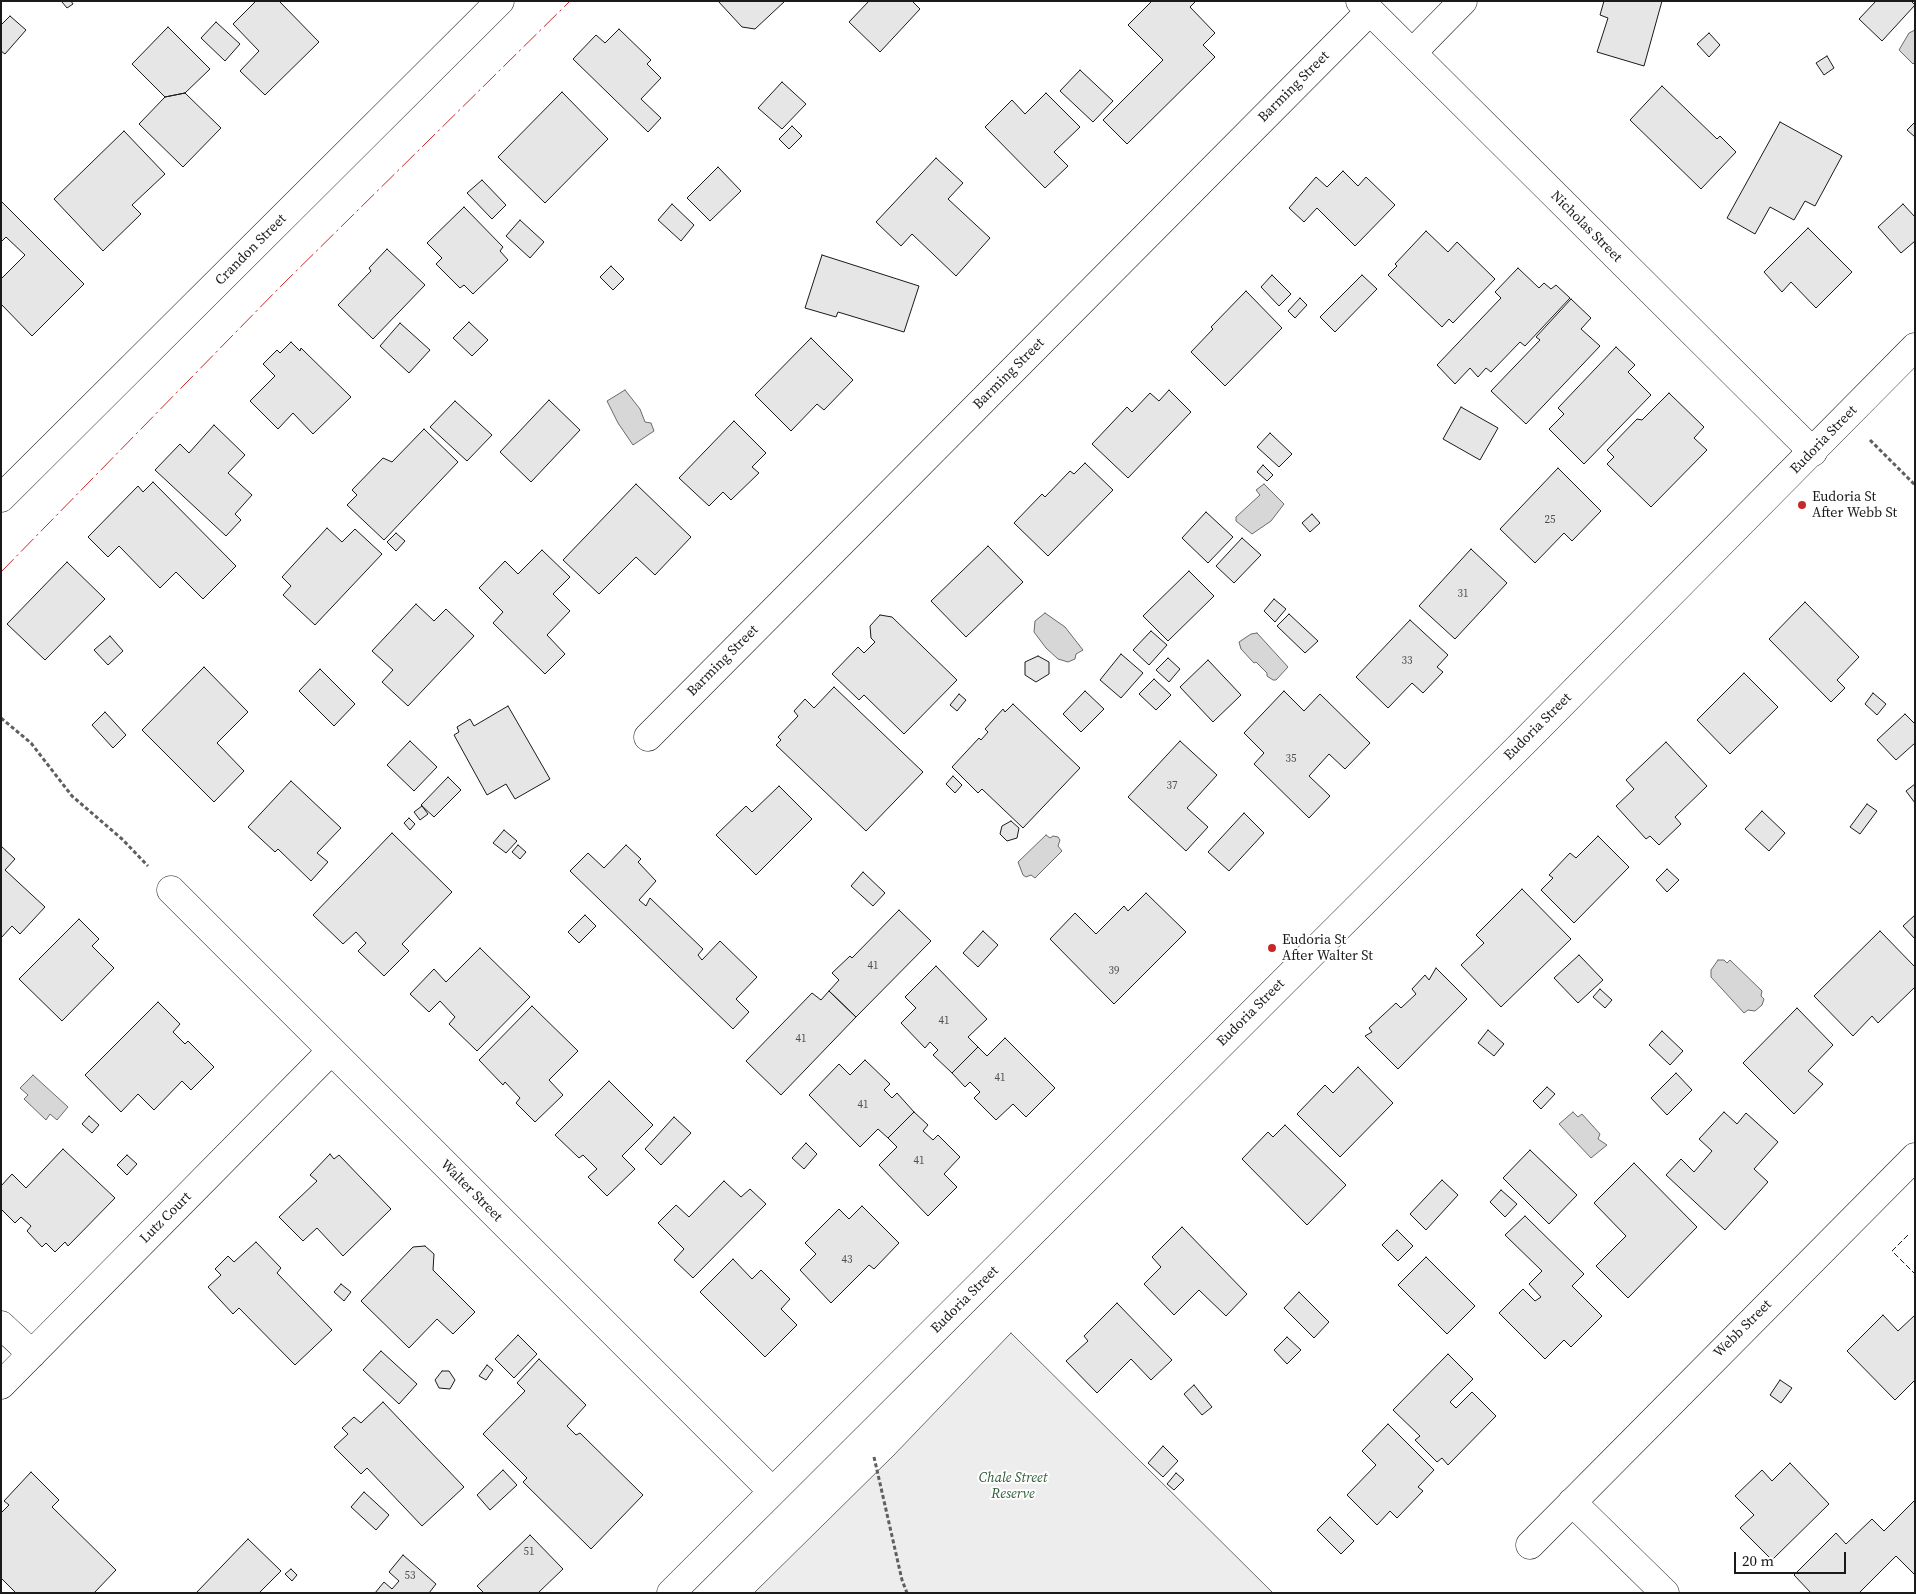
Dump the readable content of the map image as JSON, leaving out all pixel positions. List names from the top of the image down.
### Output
{
  "streets": {
    "street": [
      "Barming Street",
      "Nicholas Street",
      "Crandon Street",
      "Eudoria Street",
      "Walter Street",
      "Lutz Court",
      "Webb Street"
    ]
  },
  "crossings": [
    ["Barming Street", "Nicholas Street"],
    ["Nicholas Street", "Eudoria Street"],
    ["Eudoria Street", "Walter Street"],
    ["Walter Street", "Lutz Court"]
  ],
  "parks": ["Chale Street Reserve"],
  "places": ["Eudoria St After Webb St", "Eudoria St After Walter St"],
  "house_numbers": [
    "25",
    "31",
    "33",
    "35",
    "37",
    "41",
    "39",
    "41",
    "41",
    "41",
    "41",
    "41",
    "43",
    "51",
    "53"
  ],
  "scale_bar": "20 m"
}
